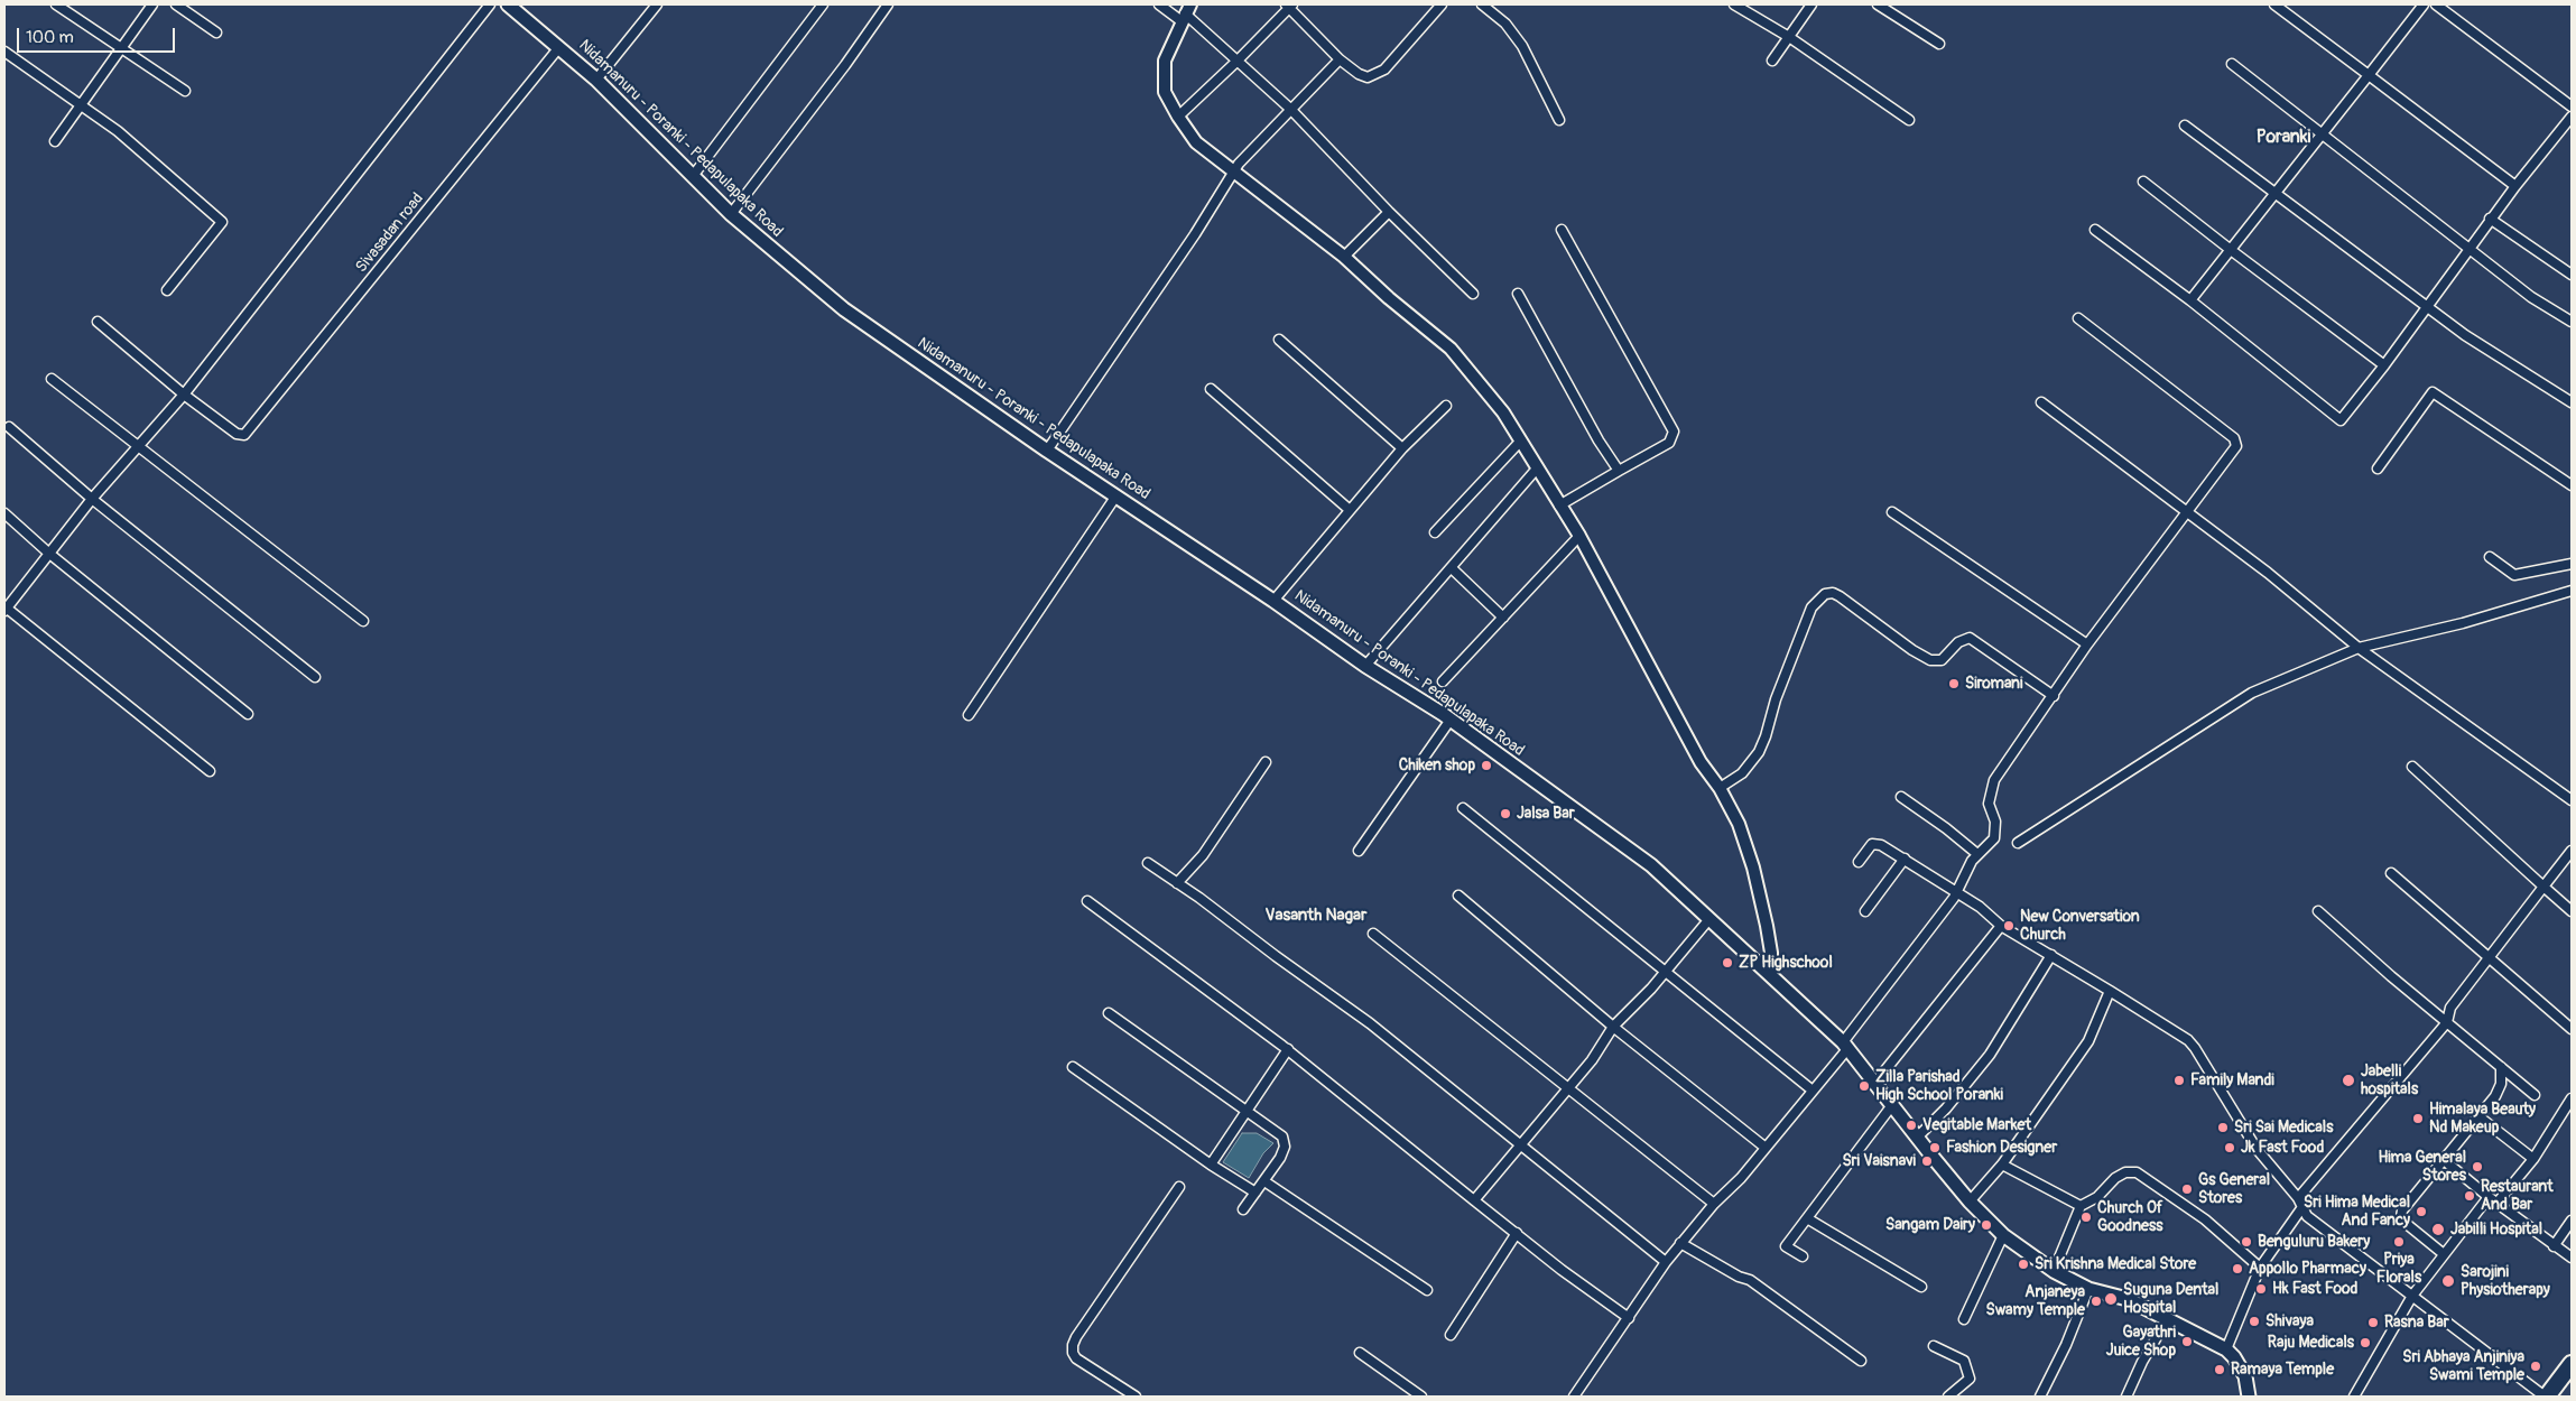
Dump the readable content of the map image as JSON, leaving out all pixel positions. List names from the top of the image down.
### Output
{
  "streets": {
    "main road": ["Nidamanuru - Poranki - Pedapulapaka Road"],
    "street": ["Sivasadan road"]
  },
  "crossings": [
    ["Nidamanuru - Poranki - Pedapulapaka Road", "Sivasadan road"]
  ],
  "districts": ["Poranki", "Vasanth Nagar"],
  "places": [
    "Siromani",
    "Chiken shop",
    "Jalsa Bar",
    "New Conversation Church",
    "ZP Highschool",
    "Family Mandi",
    "Jabelli hospitals",
    "Zilla Parishad High School Poranki",
    "Himalaya Beauty Nd Makeup",
    "Vegitable Market",
    "Sri Sai Medicals",
    "Fashion Designer",
    "Jk Fast Food",
    "Sri Vaisnavi",
    "Hima General Stores",
    "Gs General Stores",
    "Restaurant And Bar",
    "Sri Hima Medical And Fancy",
    "Church Of Goodness",
    "Sangam Dairy",
    "Jabilli Hospital",
    "Benguluru Bakery",
    "Priya Florals",
    "Sri Krishna Medical Store",
    "Appollo Pharmacy",
    "Sarojini Physiotherapy",
    "Hk Fast Food",
    "Suguna Dental Hospital",
    "Anjaneya Swamy Temple",
    "Shivaya",
    "Rasna Bar",
    "Gayathri Juice Shop",
    "Raju Medicals",
    "Sri Abhaya Anjiniya Swami Temple",
    "Ramaya Temple"
  ],
  "scale_bar": "100 m"
}
